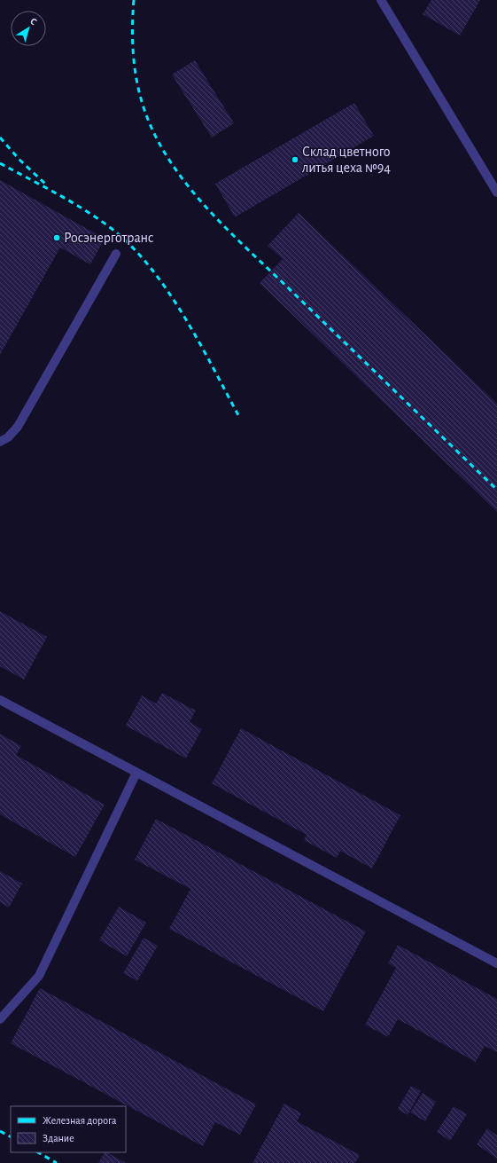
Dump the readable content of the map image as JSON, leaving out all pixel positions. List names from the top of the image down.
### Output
{
  "places": ["Склад цветного литья цеха №94", "Росэнерготранс"],
  "legend": ["Железная дорога", "Здание"],
  "north": "top right"
}
